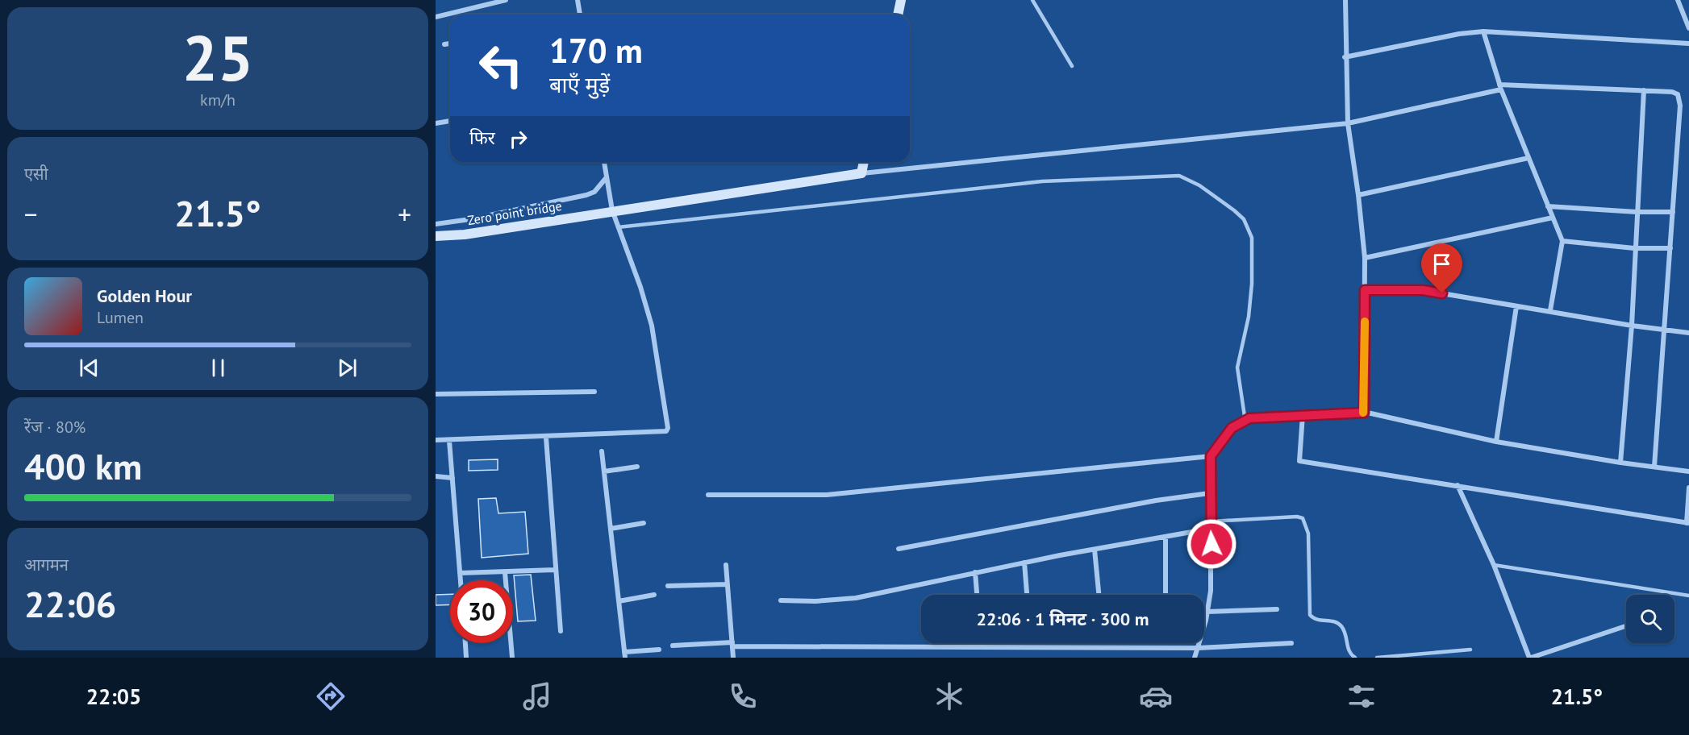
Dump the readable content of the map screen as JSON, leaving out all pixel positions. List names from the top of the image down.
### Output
{
  "streets": {
    "street": ["Zero point bridge"]
  },
  "page": {
    "tile": [
      ["25", "km/h"],
      "एसी",
      ["रेंज · 80%", "400 km"],
      ["आगमन", "22:06"]
    ],
    "turn": ["170 m", "बाएँ मुड़ें"],
    "then": "फिर",
    "heat": ["−", "21.5°", "+"],
    "song": ["Golden Hour", "Lumen"],
    "limit": "30",
    "trip": "22:06 · 1 मिनट · 300 m",
    "tabs": ["22:05", "21.5°"]
  }
}
